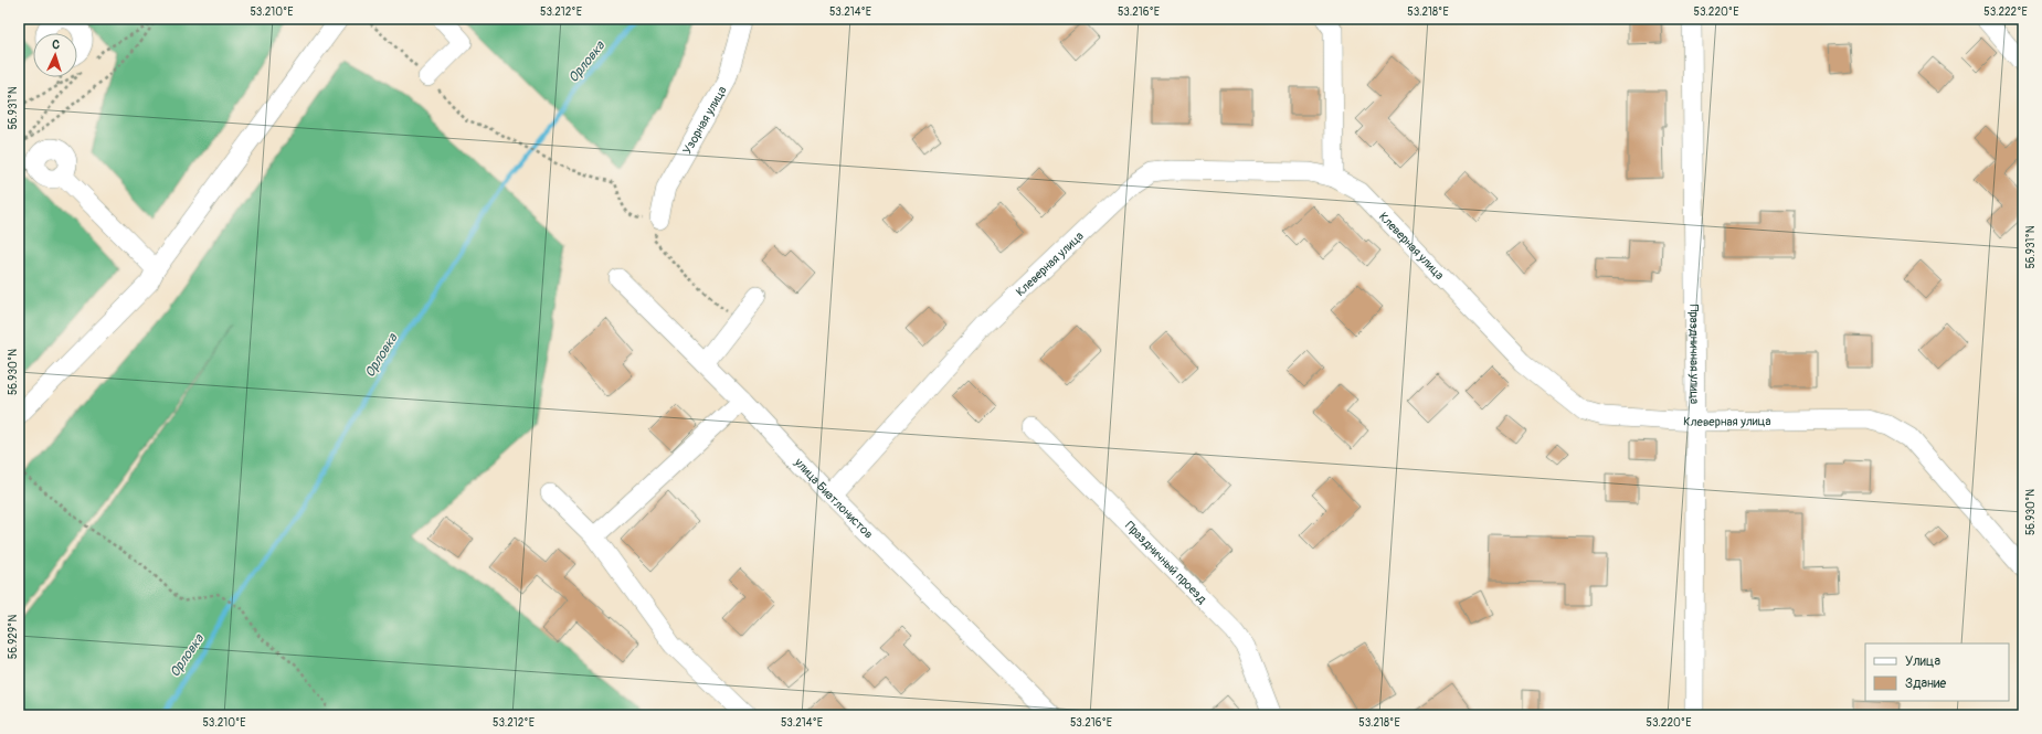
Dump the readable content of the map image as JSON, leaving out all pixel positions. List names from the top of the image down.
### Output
{
  "streets": {
    "street": [
      "Узорная улица",
      "Клеверная улица",
      "Праздничная улица",
      "улица Биатлонистов",
      "Праздничный проезд"
    ]
  },
  "crossings": [
    ["Клеверная улица", "Праздничная улица"],
    ["Клеверная улица", "улица Биатлонистов"]
  ],
  "water": ["Орловка"],
  "legend": ["Улица", "Здание"],
  "north": "top",
  "coordinates": [
    "53.210°E",
    "53.212°E",
    "53.214°E",
    "53.216°E",
    "53.218°E",
    "53.220°E",
    "53.222°E",
    "56.931°N",
    "56.930°N",
    "56.929°N"
  ]
}
